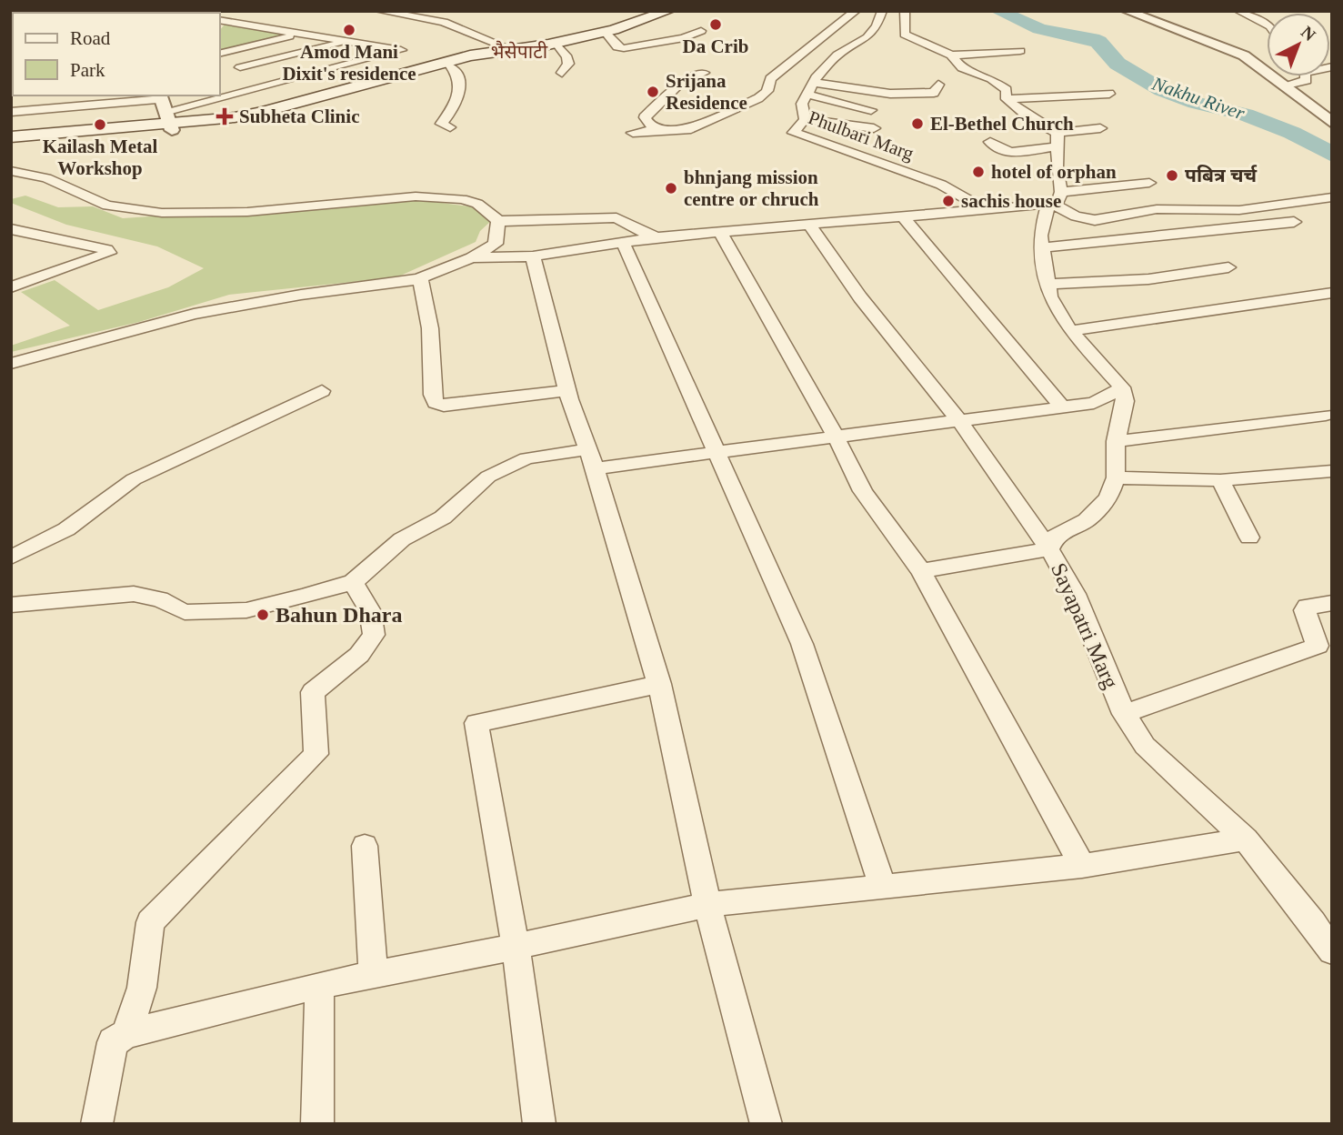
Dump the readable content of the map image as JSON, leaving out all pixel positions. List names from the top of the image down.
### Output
{
  "streets": {
    "street": ["Phulbari Marg", "Sayapatri Marg"]
  },
  "districts": ["भैसेपाटी"],
  "water": ["Nakhu River"],
  "places": {
    "other": [
      "Da Crib",
      "Amod Mani Dixit's residence",
      "Srijana Residence",
      "El-Bethel Church",
      "Kailash Metal Workshop",
      "hotel of orphan",
      "पबित्र चर्च",
      "bhnjang mission centre or chruch",
      "sachis house",
      "Bahun Dhara"
    ],
    "health": ["Subheta Clinic"]
  },
  "legend": ["Road", "Park"],
  "north": "top right"
}
